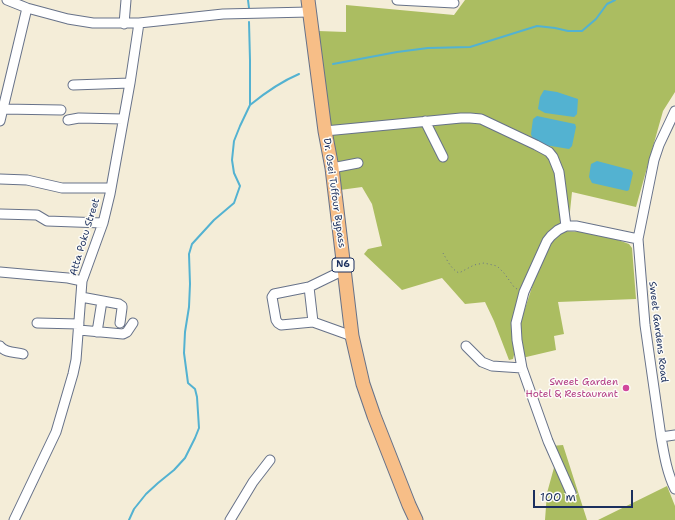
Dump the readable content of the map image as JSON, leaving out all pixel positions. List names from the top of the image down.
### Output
{
  "streets": {
    "highway": ["Dr. Osei Tuffour Bypass", "N6"],
    "street": ["Atta Poku Street", "Sweet Gardens Road"]
  },
  "places": ["Sweet Garden Hotel & Restaurant"],
  "scale_bar": "100 m"
}
